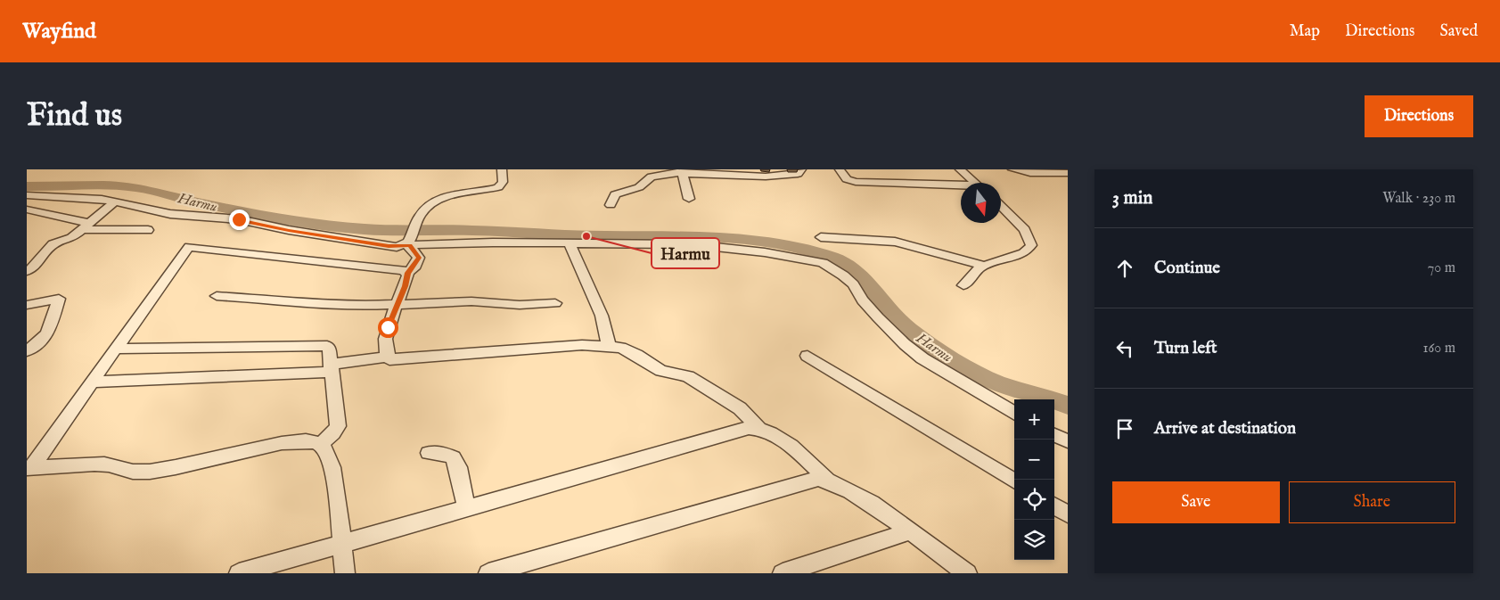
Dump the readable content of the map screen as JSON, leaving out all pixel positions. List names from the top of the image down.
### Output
{
  "water": ["Harmu"],
  "places": ["Harmu"],
  "north": "bottom",
  "page": {
    "header": "Wayfind",
    "nav": ["Map", "Directions", "Saved"],
    "buttons": [
      "Directions",
      ["Save", "Share"]
    ],
    "title": "Find us",
    "heading": ["3 min", "Walk · 230 m"],
    "list": [
      ["Continue", "70 m"],
      ["Turn left", "160 m"],
      "Arrive at destination"
    ],
    "map_buttons": ["+", "−"]
  }
}
